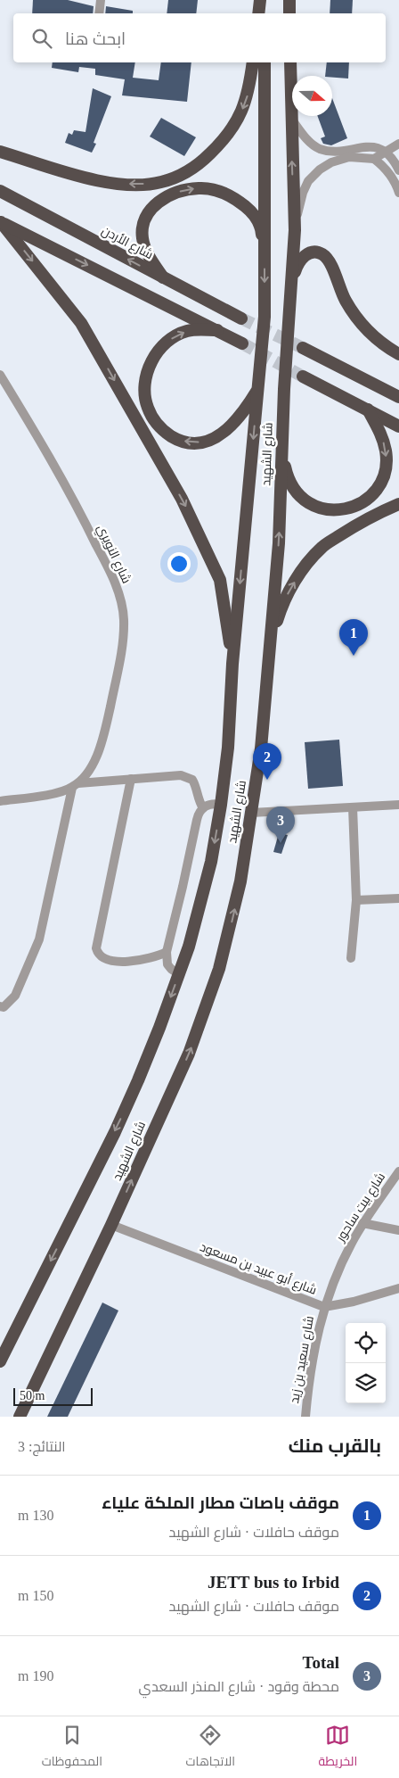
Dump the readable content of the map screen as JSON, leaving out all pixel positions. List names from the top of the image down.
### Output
{
  "streets": {
    "highway": ["شارع الأردن", "شارع الشهيد"],
    "street": [
      "شارع النويري",
      "شارع بيت ساحور",
      "شارع أبو عبيد بن مسعود",
      "شارع سعيد بن زيد"
    ]
  },
  "crossings": [
    ["شارع الشهيد", "شارع أبو عبيد بن مسعود"],
    ["شارع بيت ساحور", "شارع أبو عبيد بن مسعود"],
    ["شارع بيت ساحور", "شارع سعيد بن زيد"],
    ["شارع أبو عبيد بن مسعود", "شارع سعيد بن زيد"]
  ],
  "scale_bar": "50 m",
  "north": "right",
  "page": {
    "search": "ابحث هنا",
    "pins": ["1", "2", "3"],
    "scale": "50 m",
    "heading": ["بالقرب منك", "النتائج: 3"],
    "list": [
      {
        "mark": "1",
        "name": "موقف باصات مطار الملكة علياء",
        "note": "موقف حافلات · شارع الشهيد",
        "value": "130 m"
      },
      {
        "mark": "2",
        "name": "JETT bus to Irbid",
        "note": "موقف حافلات · شارع الشهيد",
        "value": "150 m"
      },
      {
        "mark": "3",
        "name": "Total",
        "note": "محطة وقود · شارع المنذر السعدي",
        "value": "190 m"
      }
    ],
    "nav": ["الخريطة", "الاتجاهات", "المحفوظات"]
  }
}
